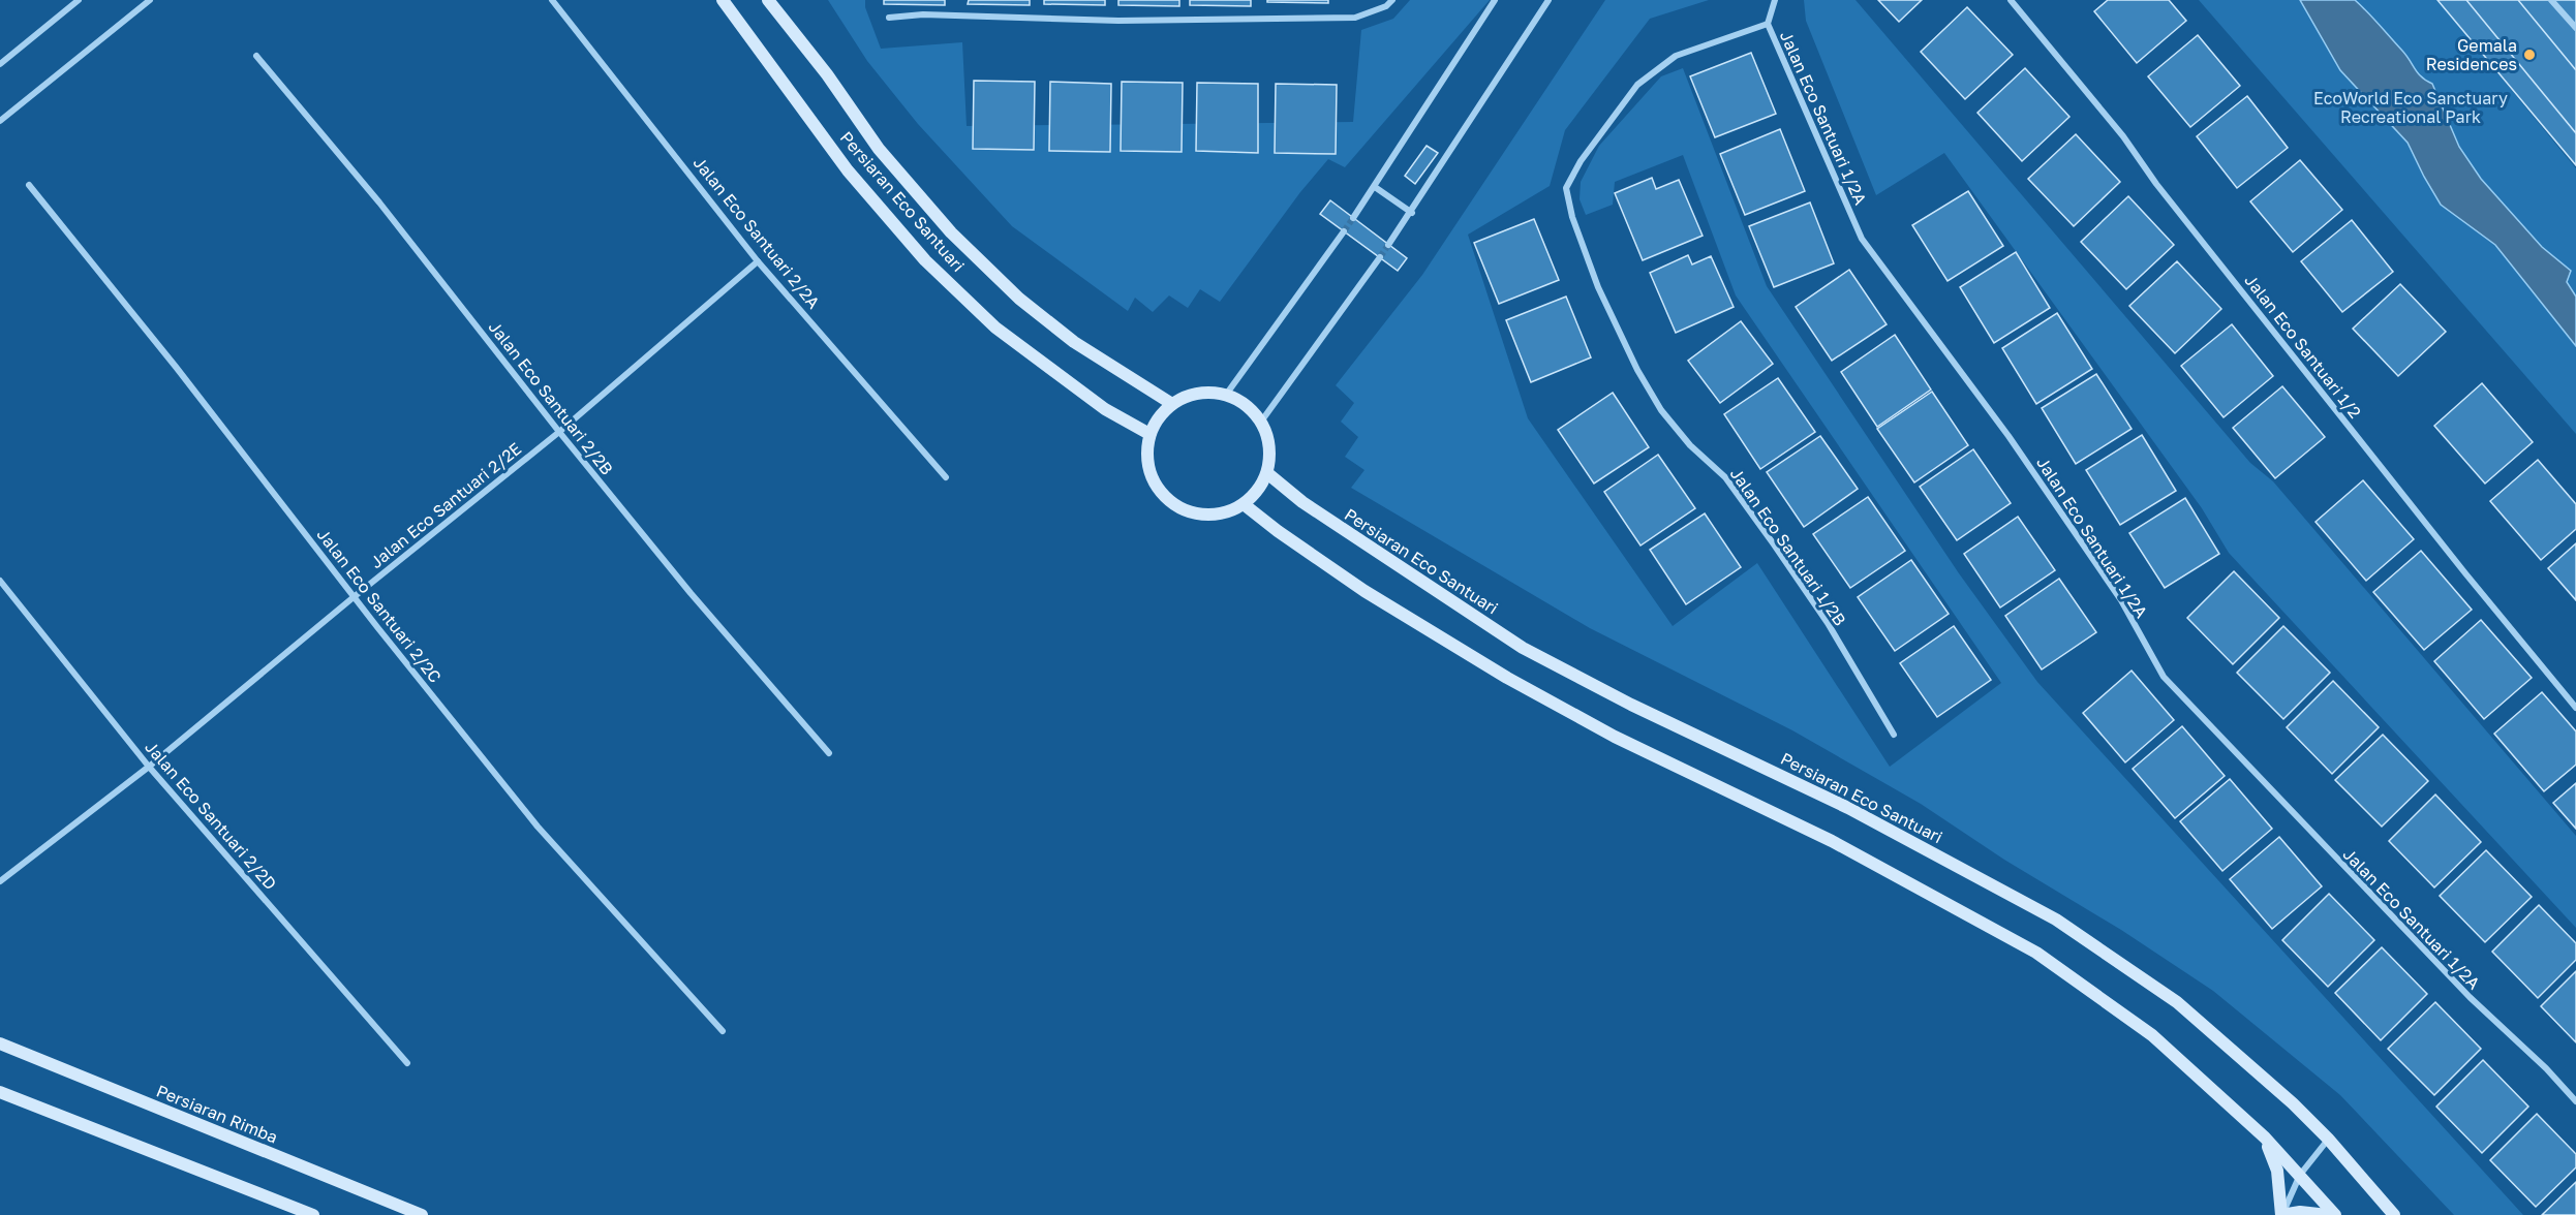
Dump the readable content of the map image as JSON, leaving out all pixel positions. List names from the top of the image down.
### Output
{
  "streets": {
    "street": [
      "Jalan Eco Santuari 1/2A",
      "Persiaran Eco Santuari",
      "Jalan Eco Santuari 2/2A",
      "Jalan Eco Santuari 1/2",
      "Jalan Eco Santuari 2/2B",
      "Jalan Eco Santuari 2/2E",
      "Jalan Eco Santuari 1/2B",
      "Jalan Eco Santuari 2/2C",
      "Jalan Eco Santuari 2/2D",
      "Persiaran Rimba"
    ]
  },
  "crossings": [
    ["Jalan Eco Santuari 1/2A", "Jalan Eco Santuari 1/2B"],
    ["Jalan Eco Santuari 2/2A", "Jalan Eco Santuari 2/2E"],
    ["Jalan Eco Santuari 2/2B", "Jalan Eco Santuari 2/2E"],
    ["Jalan Eco Santuari 2/2E", "Jalan Eco Santuari 2/2C"],
    ["Jalan Eco Santuari 2/2E", "Jalan Eco Santuari 2/2D"]
  ],
  "parks": ["EcoWorld Eco Sanctuary Recreational Park"],
  "places": ["Gemala Residences"]
}
